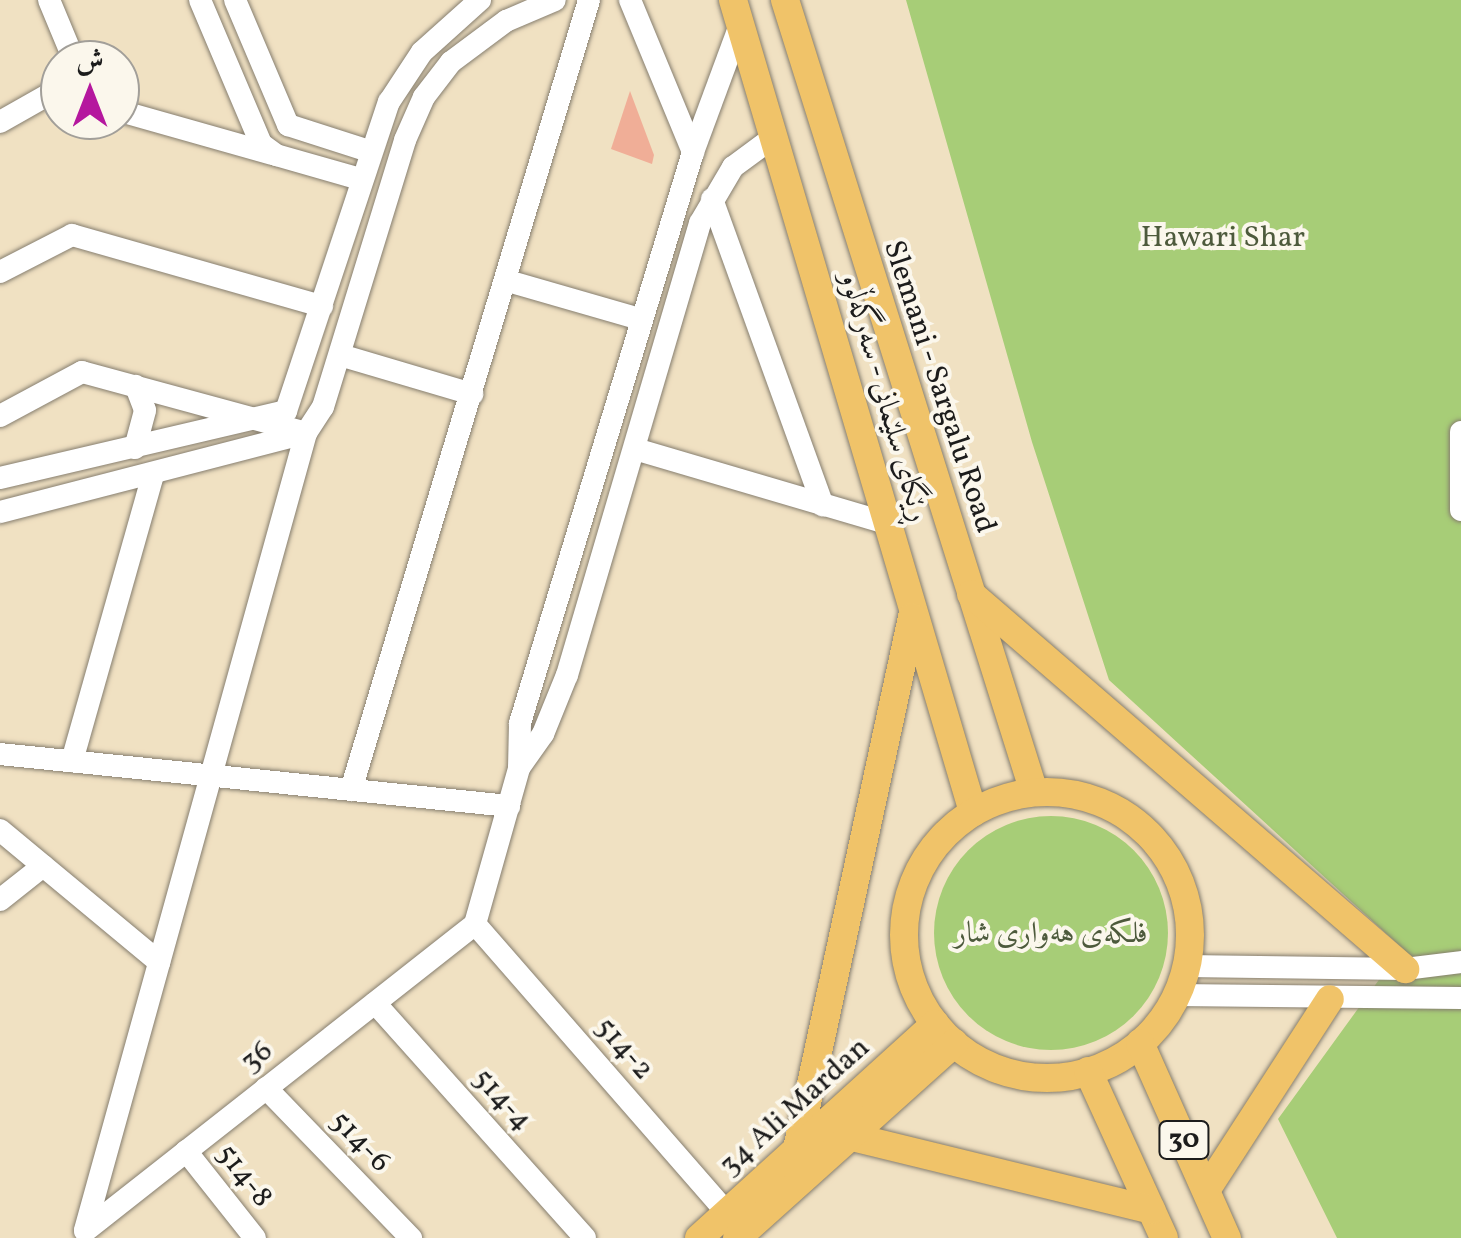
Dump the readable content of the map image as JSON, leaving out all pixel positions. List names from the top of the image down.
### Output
{
  "streets": {
    "main road": [
      "Slemani - Sargalu Road",
      "ڕێگای سلێمانی - سەرگەڵوو",
      "34 Ali Mardan",
      "30"
    ],
    "street": [
      "514-2",
      "36",
      "514-4",
      "514-6",
      "514-8"
    ]
  },
  "crossings": [
    ["Slemani - Sargalu Road", "ڕێگای سلێمانی - سەرگەڵوو"],
    ["Slemani - Sargalu Road", "34 Ali Mardan"],
    ["Slemani - Sargalu Road", "30"],
    ["ڕێگای سلێمانی - سەرگەڵوو", "34 Ali Mardan"],
    ["ڕێگای سلێمانی - سەرگەڵوو", "30"],
    ["514-2", "36"],
    ["514-2", "34 Ali Mardan"],
    ["36", "514-4"],
    ["36", "514-6"],
    ["36", "514-8"],
    ["34 Ali Mardan", "30"]
  ],
  "parks": ["Hawari Shar", "فلکەی هەواری شار"],
  "north": "top"
}
